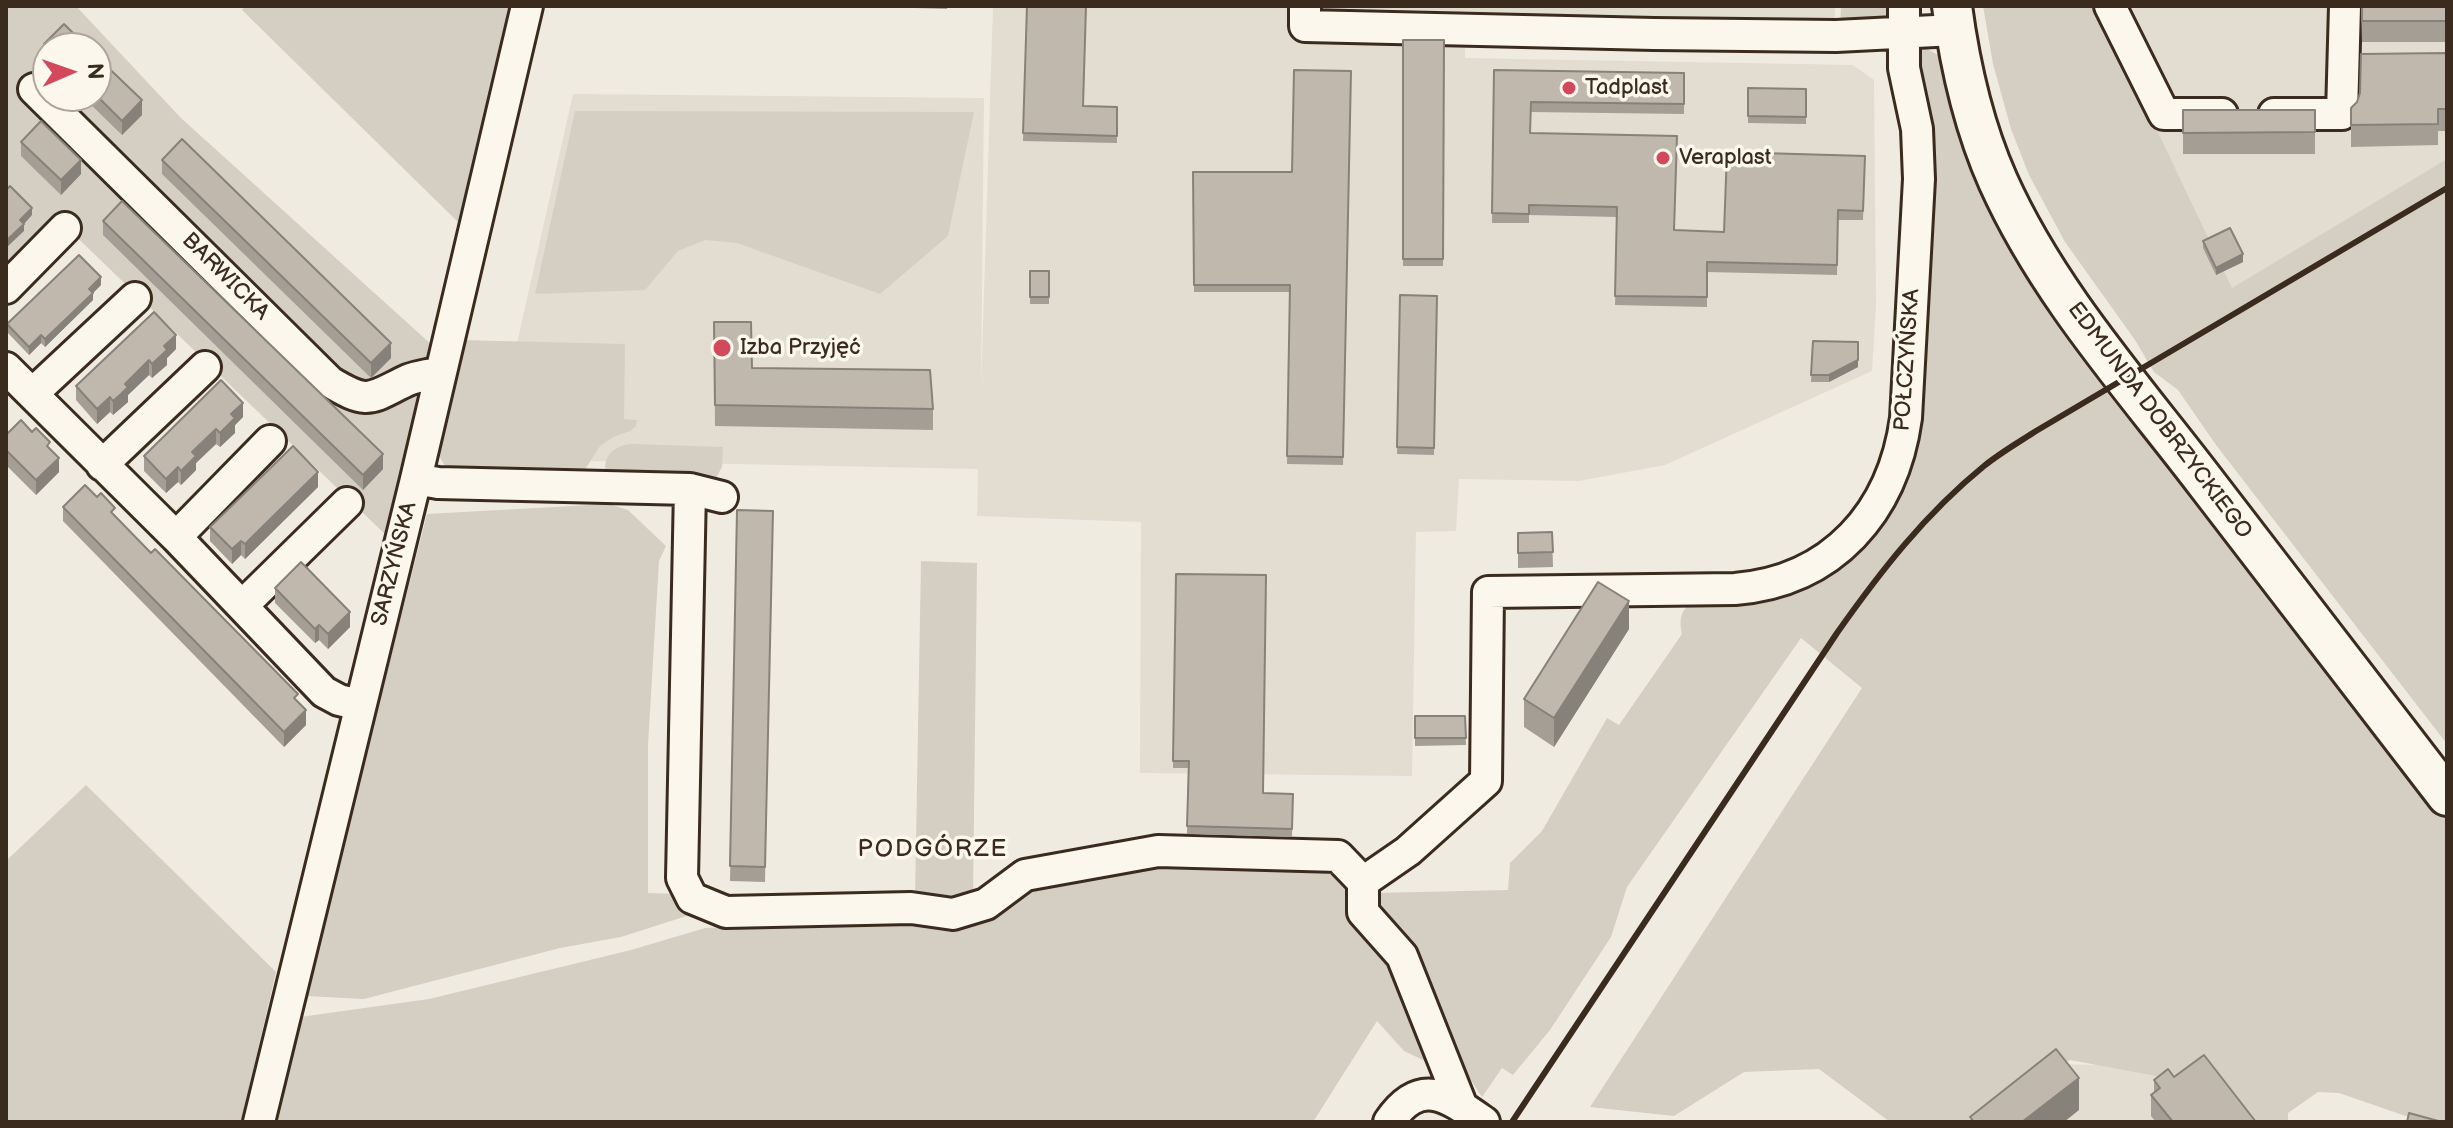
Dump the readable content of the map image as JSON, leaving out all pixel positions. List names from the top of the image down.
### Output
{
  "streets": {
    "main road": ["EDMUNDA DOBRZYCKIEGO"],
    "street": ["BARWICKA", "POŁCZYŃSKA", "SARZYŃSKA"]
  },
  "crossings": [
    ["BARWICKA", "SARZYŃSKA"]
  ],
  "districts": ["PODGÓRZE"],
  "places": ["Tadplast", "Veraplast", "Izba Przyjęć"],
  "north": "right"
}
